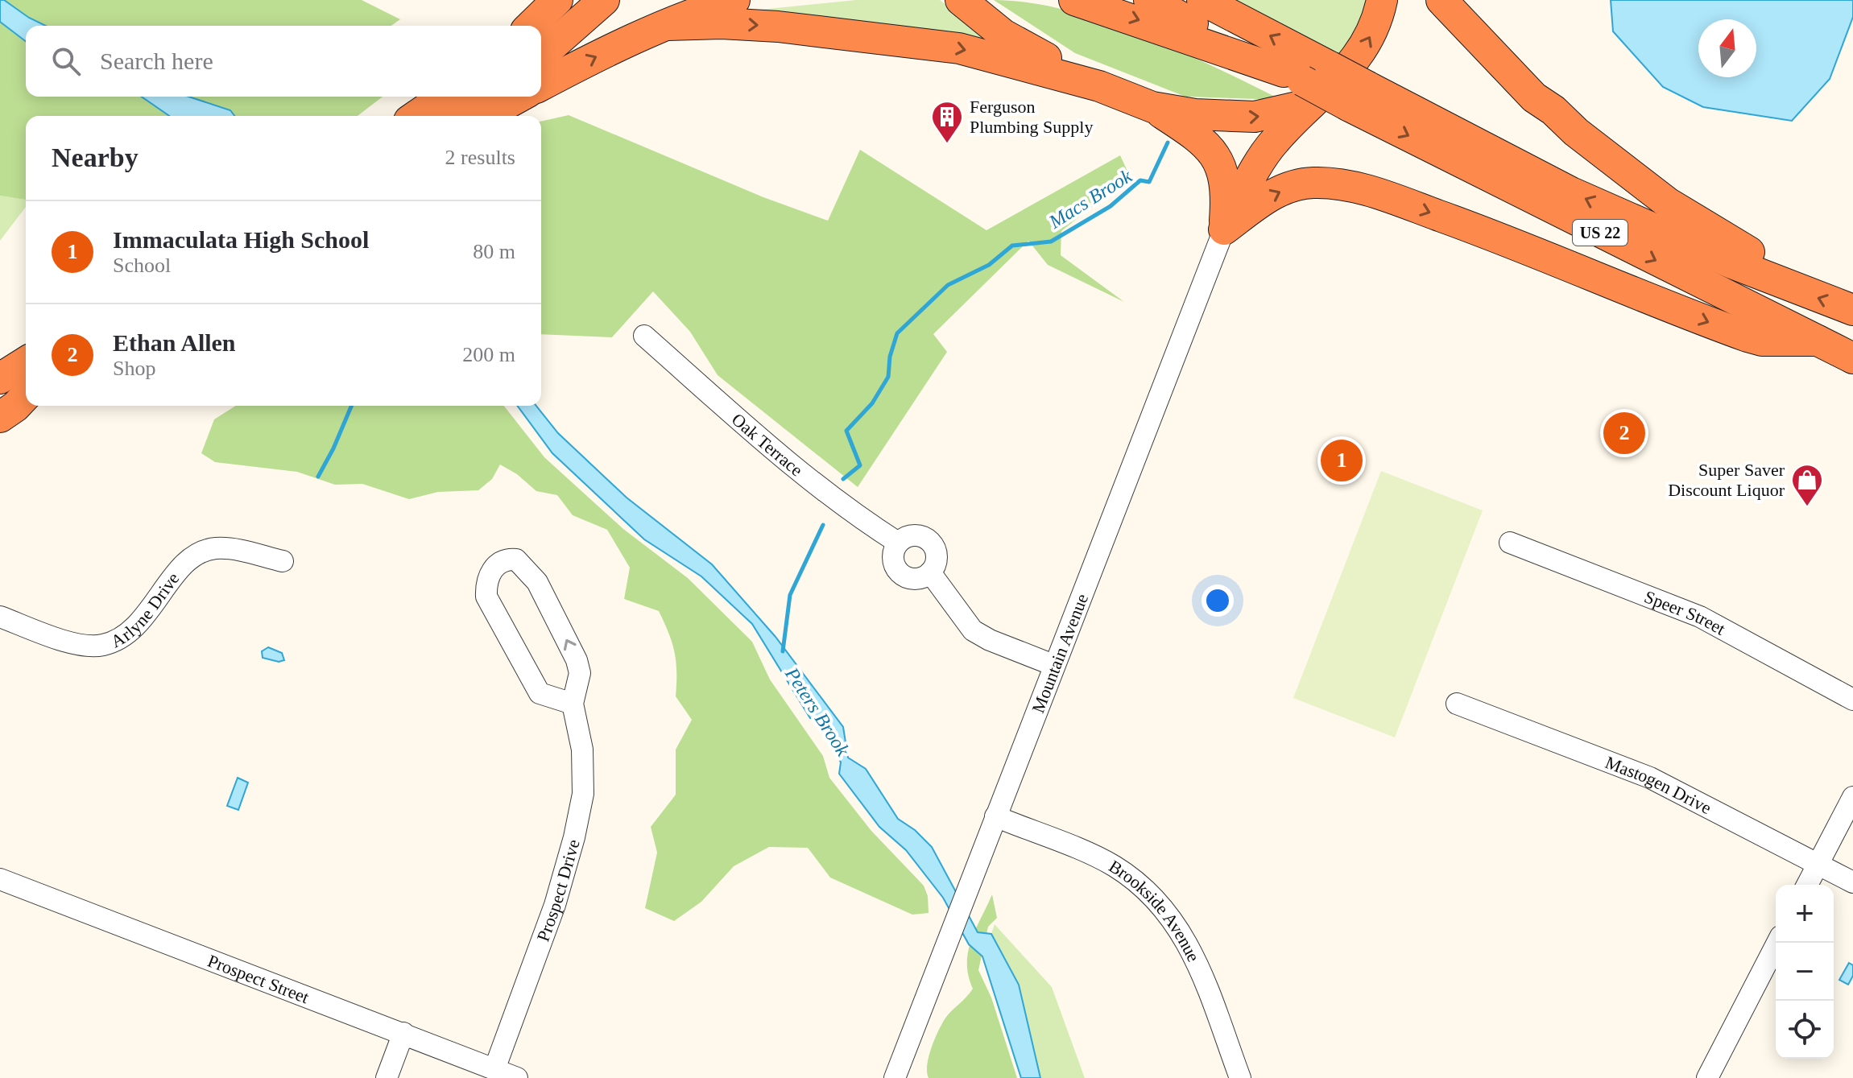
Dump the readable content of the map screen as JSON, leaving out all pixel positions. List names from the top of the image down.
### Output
{
  "streets": {
    "highway": ["US 22"],
    "street": [
      "Oak Terrace",
      "Arlyne Drive",
      "Speer Street",
      "Mountain Avenue",
      "Mastogen Drive",
      "Prospect Drive",
      "Brookside Avenue",
      "Prospect Street"
    ]
  },
  "crossings": [
    ["Mountain Avenue", "Brookside Avenue"],
    ["Prospect Drive", "Prospect Street"]
  ],
  "water": ["Macs Brook", "Peters Brook"],
  "places": {
    "building": ["Ferguson Plumbing Supply"],
    "shop": ["Super Saver Discount Liquor"]
  },
  "north": "top",
  "page": {
    "search": "Search here",
    "heading": ["Nearby", "2 results"],
    "list": [
      {
        "mark": "1",
        "name": "Immaculata High School",
        "note": "School",
        "value": "80 m"
      },
      {
        "mark": "2",
        "name": "Ethan Allen",
        "note": "Shop",
        "value": "200 m"
      }
    ],
    "pins": ["2", "1"],
    "map_buttons": ["+", "−"]
  }
}
